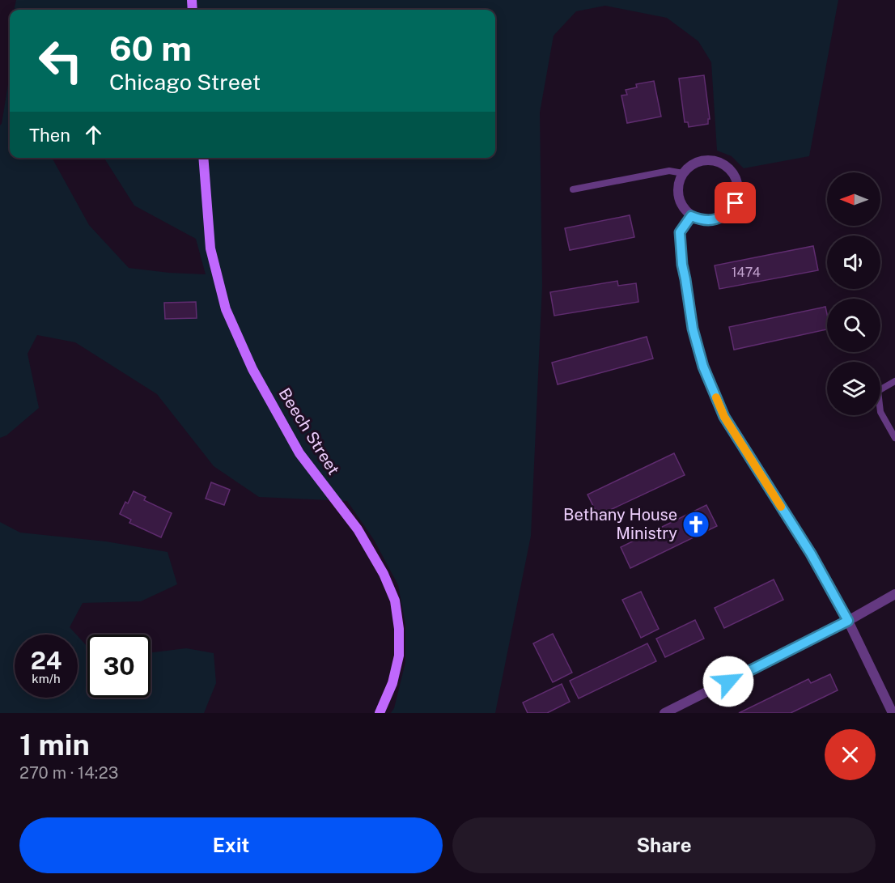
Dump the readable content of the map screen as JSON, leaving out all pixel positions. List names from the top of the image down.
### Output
{
  "streets": {
    "street": ["Beech Street"]
  },
  "places": {
    "church": ["Bethany House Ministry"]
  },
  "house_numbers": ["1474"],
  "north": "left",
  "page": {
    "turn": ["60 m", "Chicago Street"],
    "then": "Then",
    "speed": "24 km/h",
    "limit": "30",
    "heading": ["1 min", "270 m · 14:23"],
    "buttons": ["Exit", "Share"]
  }
}
